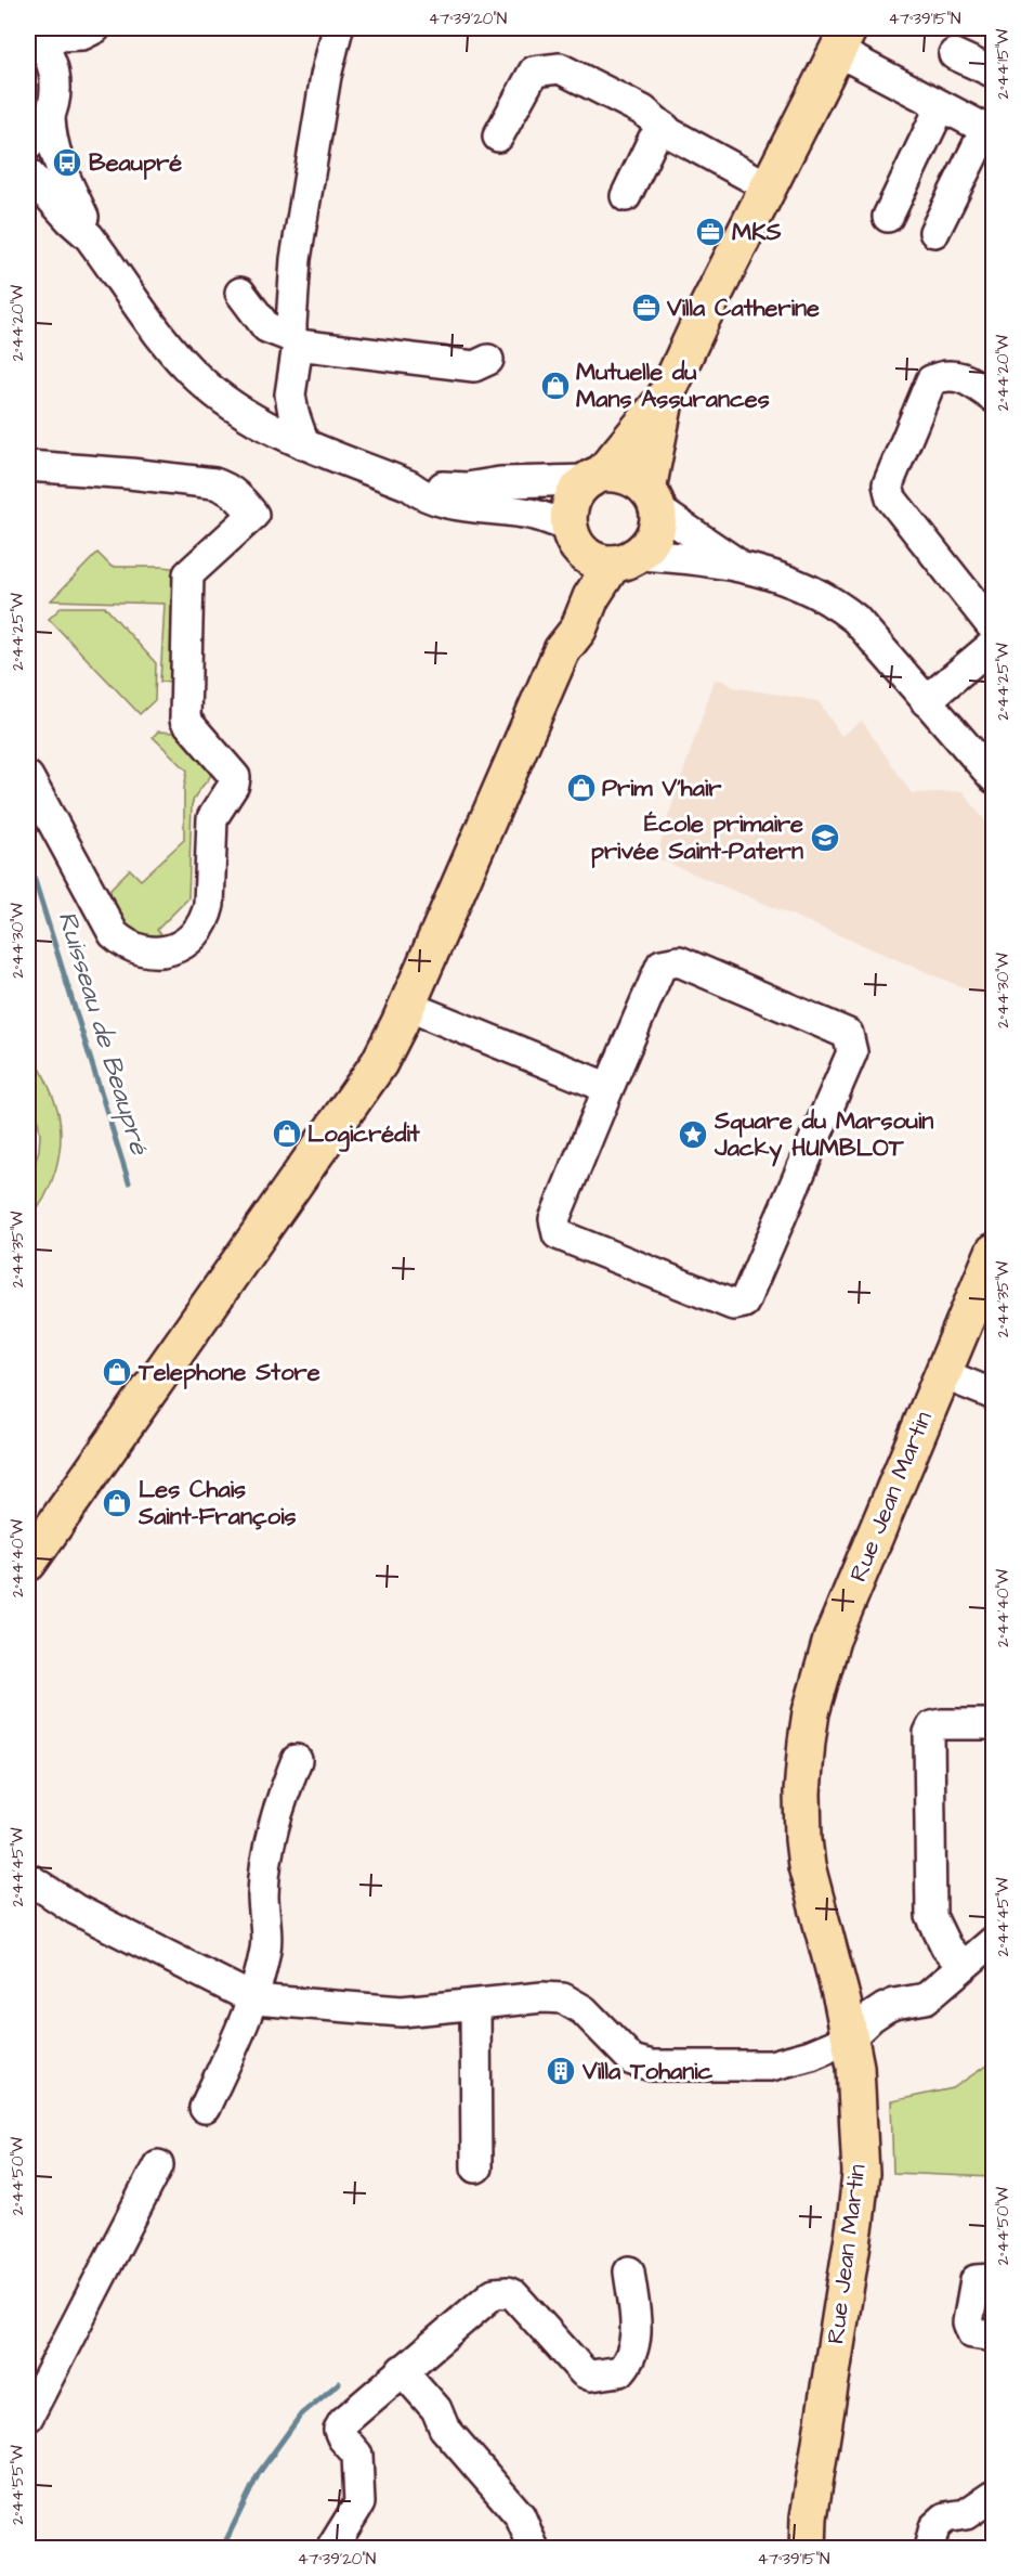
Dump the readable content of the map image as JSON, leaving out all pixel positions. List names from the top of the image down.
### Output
{
  "streets": {
    "main road": ["Rue Jean Martin"]
  },
  "water": ["Ruisseau de Beaupré"],
  "places": {
    "bus stop": ["Beaupré"],
    "office": ["MKS", "Villa Catherine"],
    "shop": [
      "Mutuelle du Mans Assurances",
      "Prim V'hair",
      "Logicrédit",
      "Telephone Store",
      "Les Chais Saint-François"
    ],
    "school or university": ["École primaire privée Saint-Patern"],
    "place": ["Square du Marsouin Jacky HUMBLOT"],
    "building": ["Villa Tohanic"]
  },
  "coordinates": [
    "47°39'20\"N",
    "47°39'15\"N",
    "2°44'15\"W",
    "2°44'20\"W",
    "2°44'25\"W",
    "2°44'30\"W",
    "2°44'35\"W",
    "2°44'40\"W",
    "2°44'45\"W",
    "2°44'50\"W",
    "2°44'55\"W"
  ]
}
